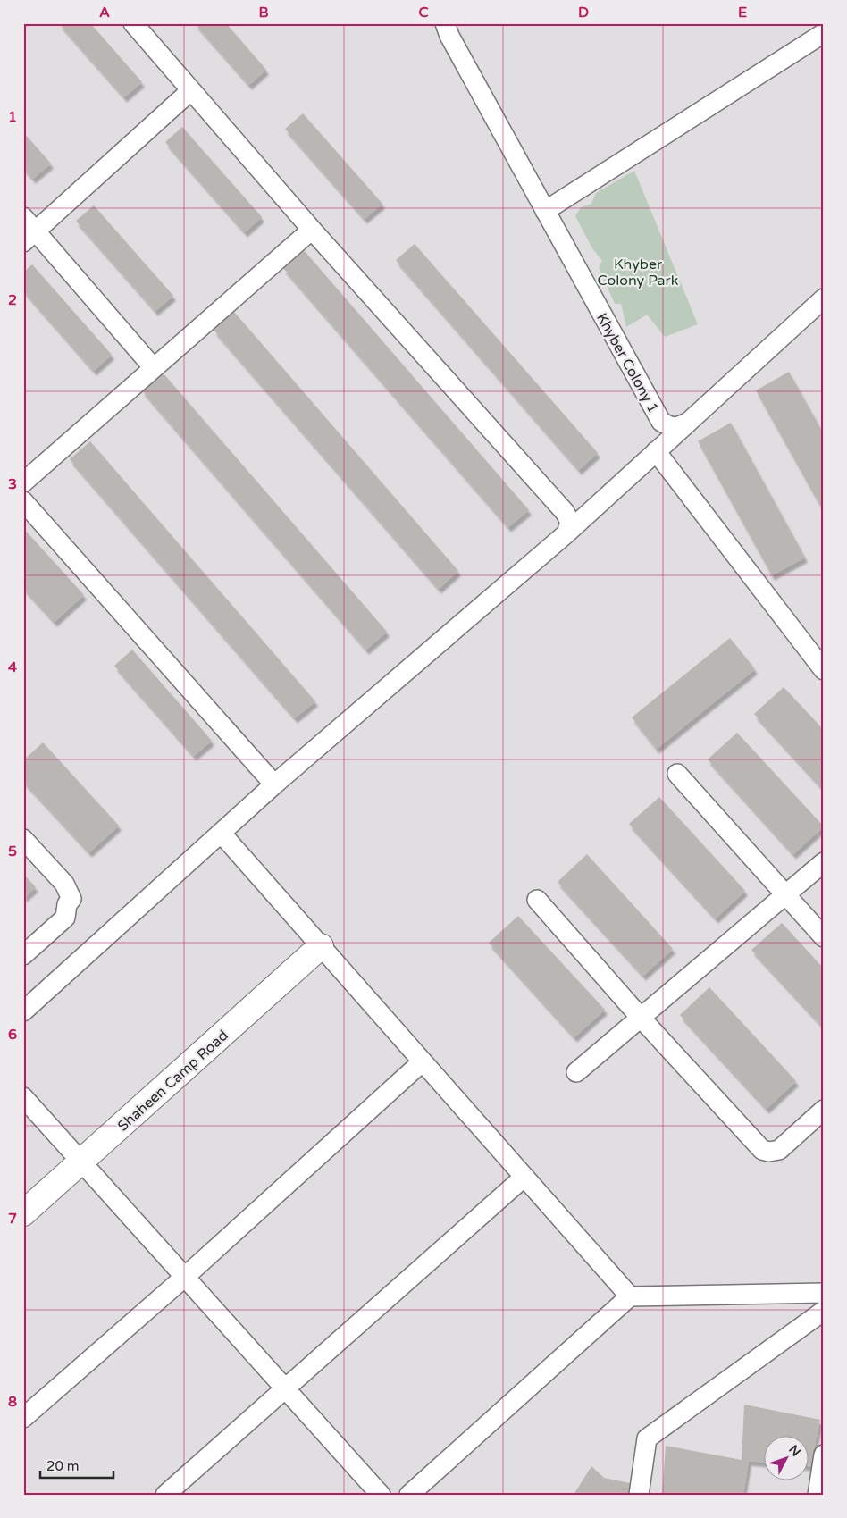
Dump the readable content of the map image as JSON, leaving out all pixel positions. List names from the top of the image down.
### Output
{
  "streets": {
    "street": ["Khyber Colony 1", "Shaheen Camp Road"]
  },
  "parks": ["Khyber Colony Park"],
  "scale_bar": "20 m",
  "north": "top right",
  "grid": {
    "columns": [
      "A",
      "B",
      "C",
      "D",
      "E"
    ],
    "rows": [
      "1",
      "2",
      "3",
      "4",
      "5",
      "6",
      "7",
      "8"
    ]
  }
}
